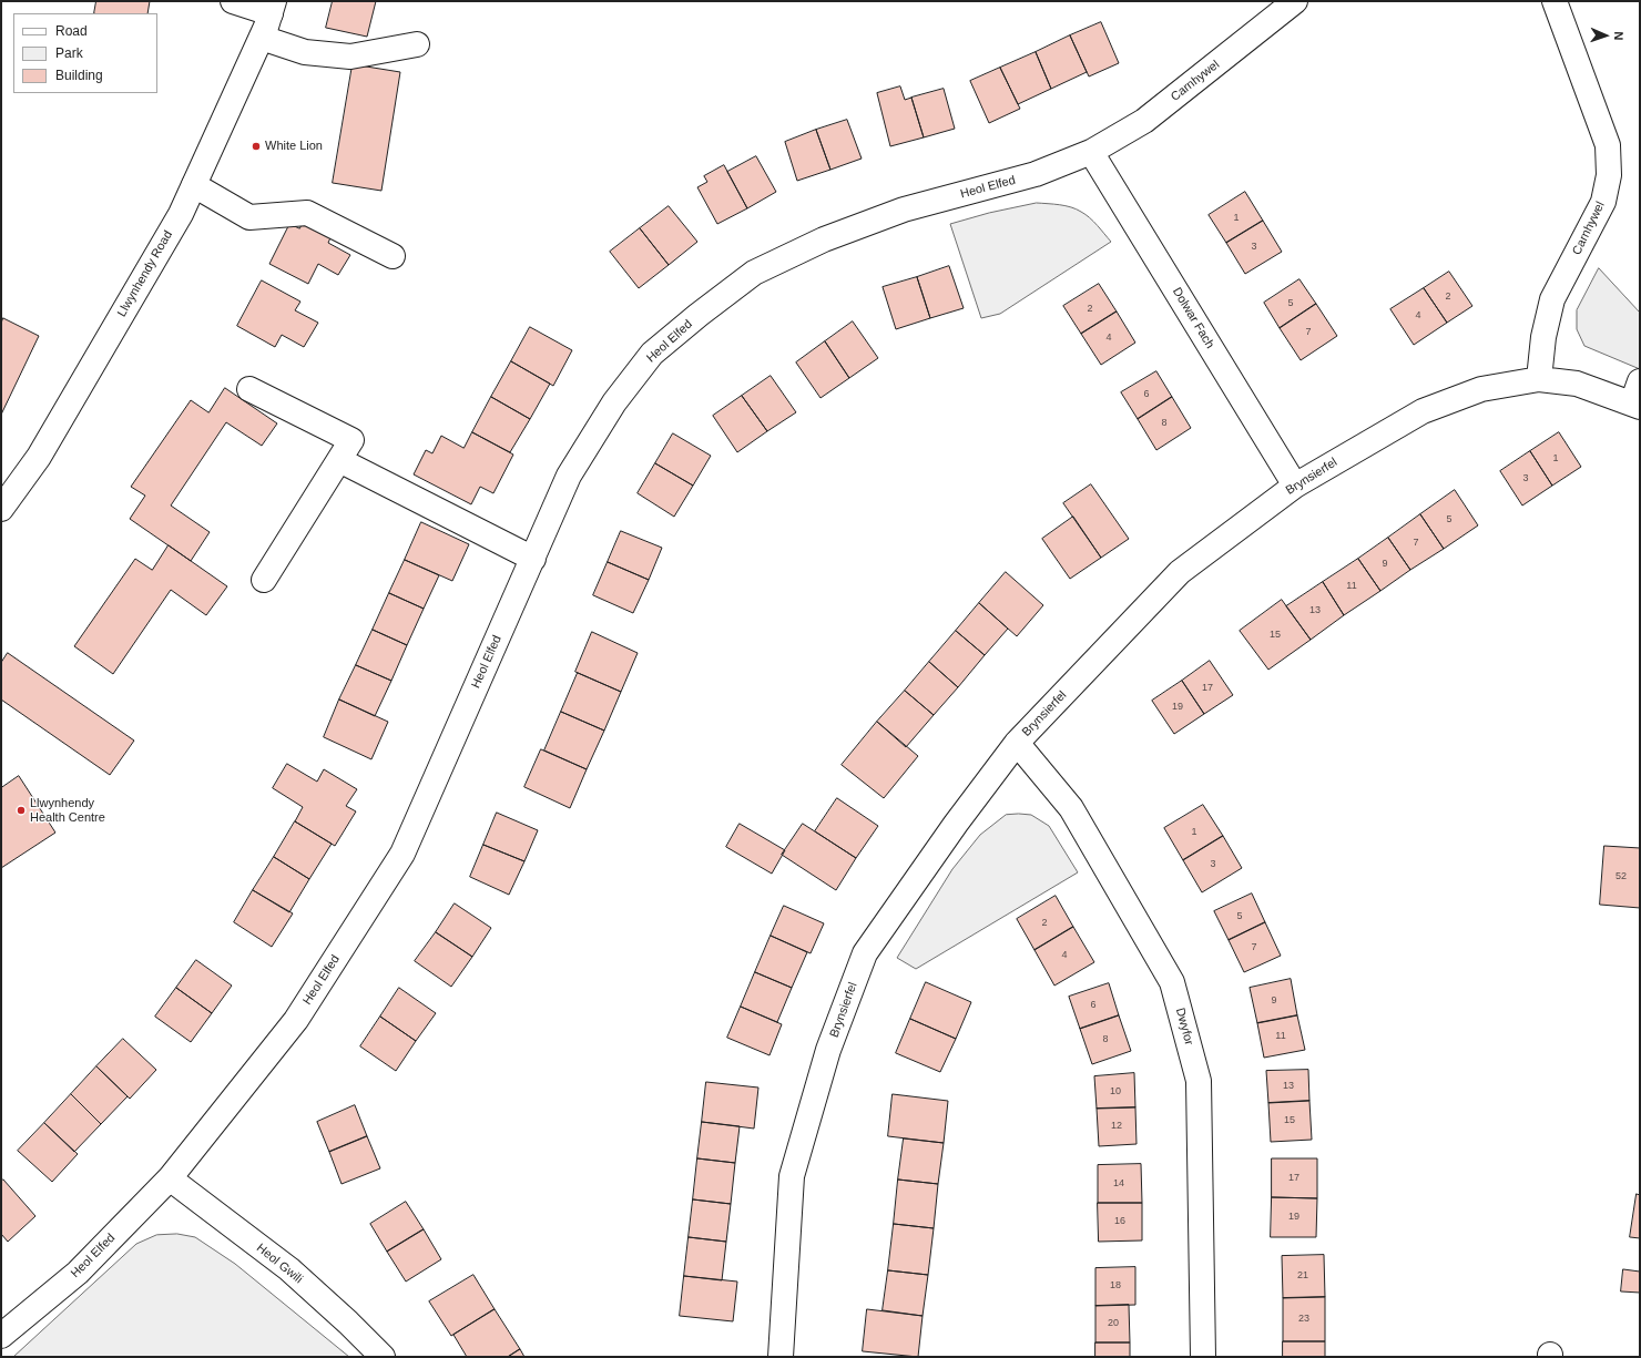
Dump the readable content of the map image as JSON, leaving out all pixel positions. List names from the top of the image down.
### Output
{
  "streets": {
    "street": [
      "Carnhywel",
      "Heol Elfed",
      "Llwynhendy Road",
      "Dolwar Fach",
      "Brynsierfel",
      "Dwyfor",
      "Heol Gwili"
    ]
  },
  "crossings": [
    ["Carnhywel", "Heol Elfed"],
    ["Carnhywel", "Dolwar Fach"],
    ["Carnhywel", "Brynsierfel"],
    ["Heol Elfed", "Dolwar Fach"],
    ["Heol Elfed", "Heol Gwili"],
    ["Dolwar Fach", "Brynsierfel"],
    ["Brynsierfel", "Dwyfor"]
  ],
  "places": ["White Lion", "Llwynhendy Health Centre"],
  "house_numbers": [
    "1",
    "3",
    "2",
    "5",
    "2",
    "4",
    "7",
    "4",
    "6",
    "8",
    "1",
    "3",
    "5",
    "7",
    "9",
    "11",
    "13",
    "15",
    "17",
    "19",
    "1",
    "3",
    "52",
    "5",
    "2",
    "7",
    "4",
    "9",
    "6",
    "11",
    "8",
    "13",
    "10",
    "15",
    "12",
    "17",
    "14",
    "19",
    "16",
    "21",
    "18",
    "23",
    "20"
  ],
  "legend": ["Road", "Park", "Building"],
  "north": "right"
}
